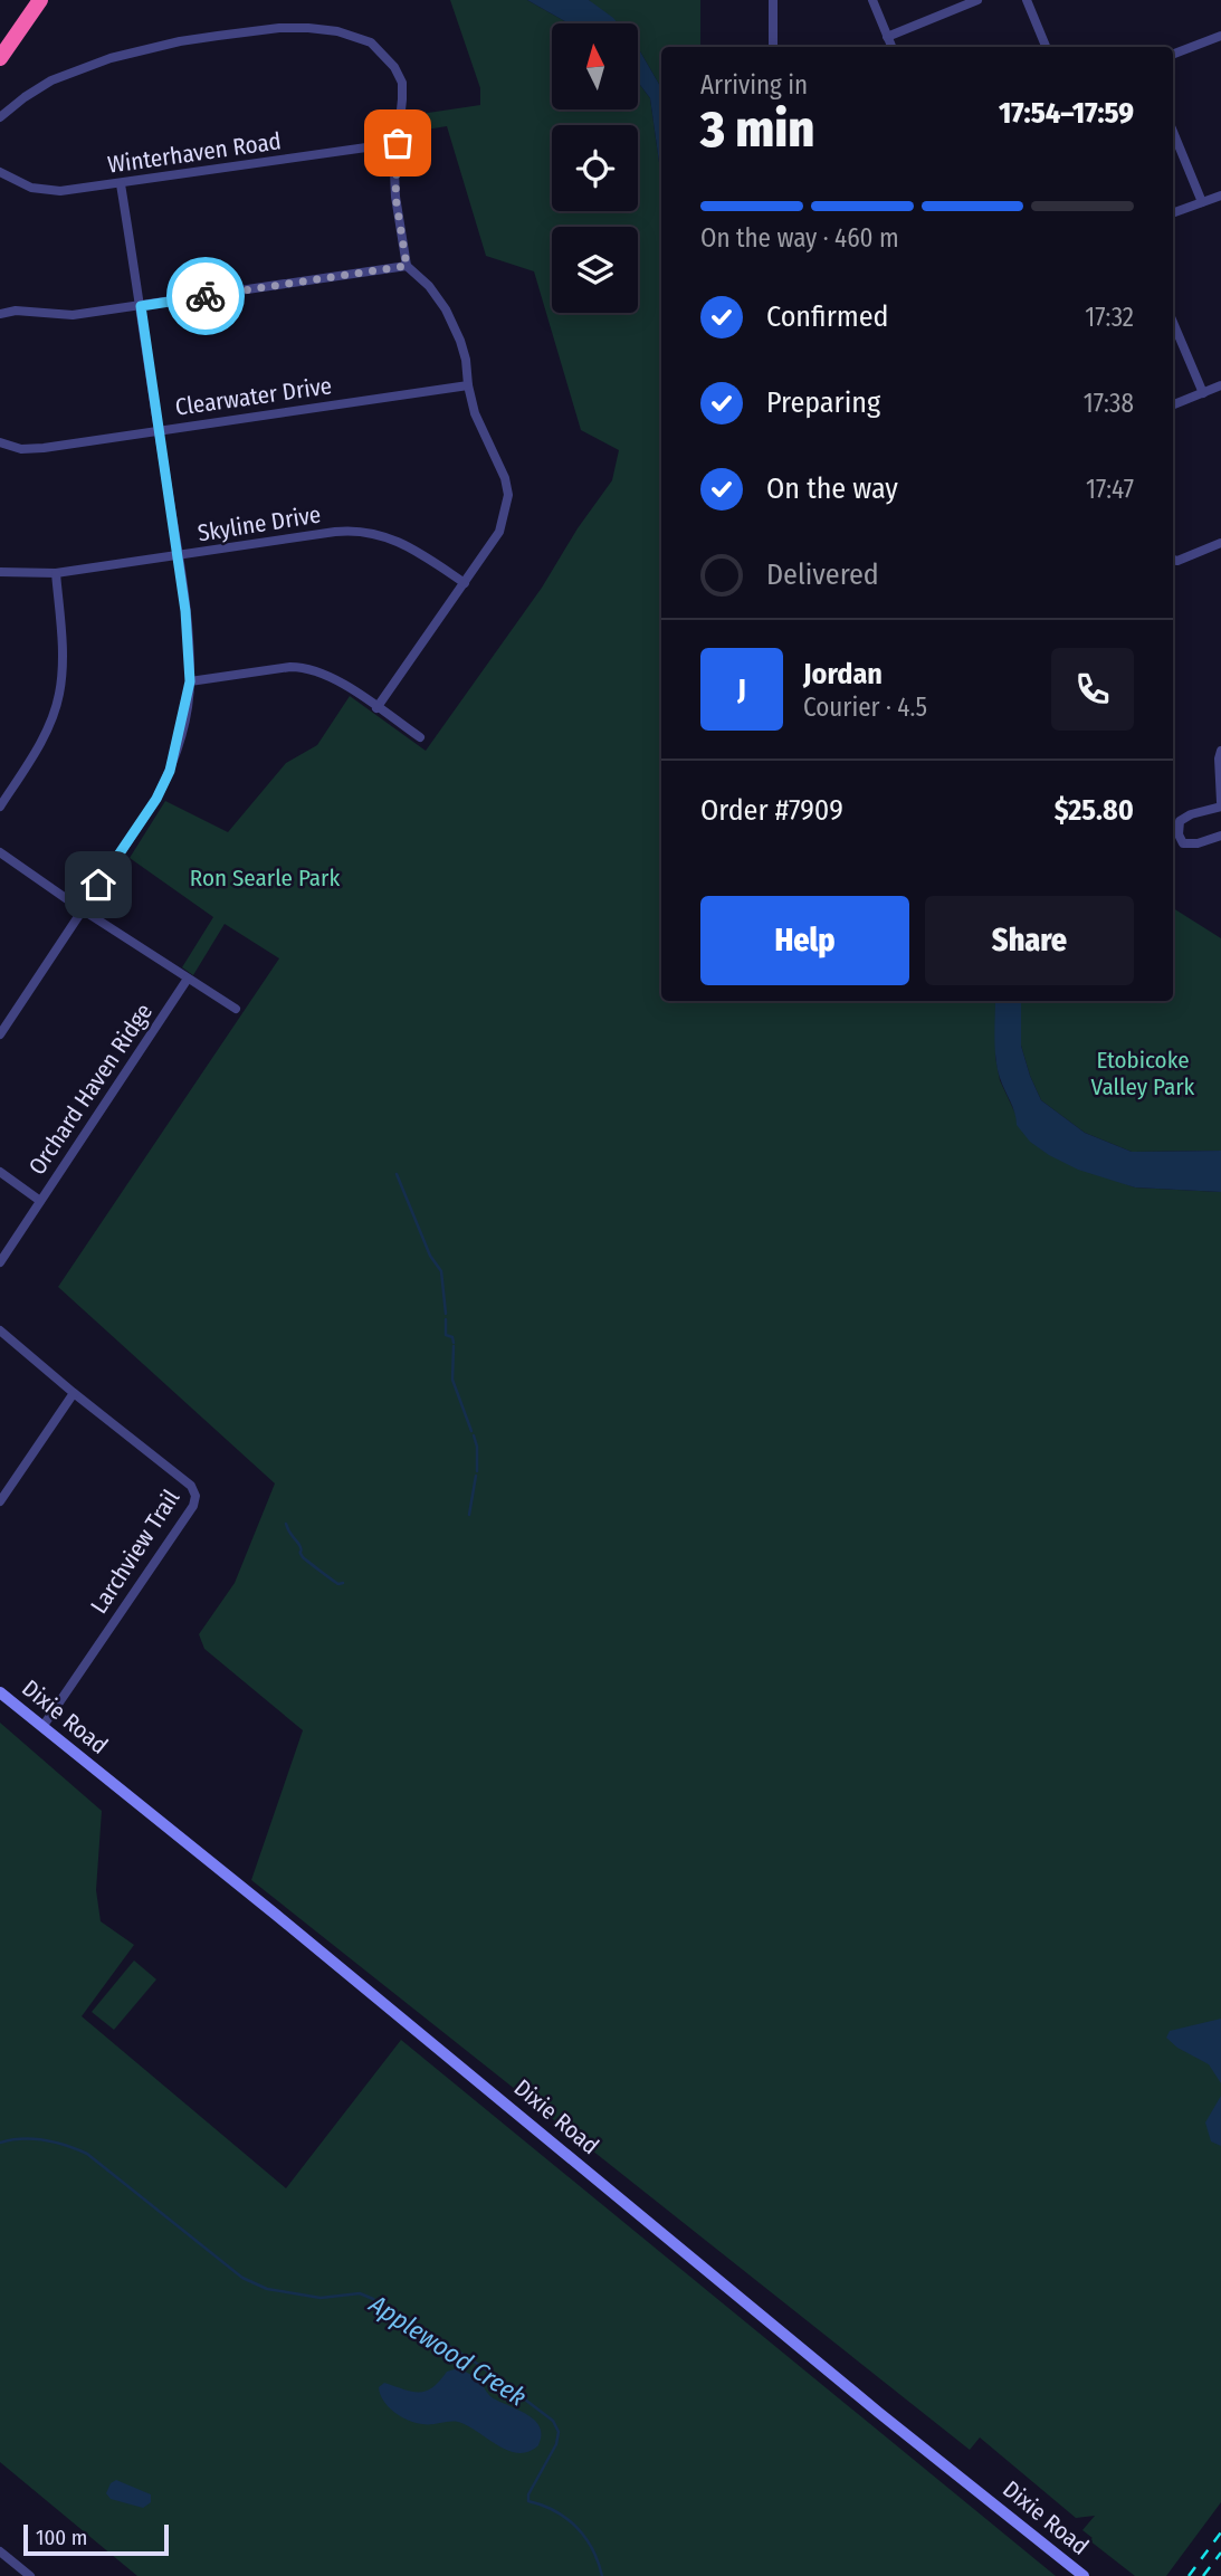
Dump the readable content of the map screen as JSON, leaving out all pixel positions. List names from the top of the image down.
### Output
{
  "streets": {
    "main road": ["Dixie Road"],
    "street": [
      "Winterhaven Road",
      "Clearwater Drive",
      "Skyline Drive",
      "Orchard Haven Ridge",
      "Larchview Trail"
    ]
  },
  "crossings": [
    ["Larchview Trail", "Dixie Road"]
  ],
  "water": ["Applewood Creek"],
  "parks": ["Ron Searle Park", "Etobicoke Valley Park"],
  "scale_bar": "100 m",
  "north": "top",
  "page": {
    "heading": ["3 min", "Arriving in", "17:54–17:59"],
    "panel": [
      "Jordan",
      "Courier · 4.5",
      "Order #7909",
      "$25.80"
    ],
    "bar": "On the way · 460 m",
    "list": [
      ["Confirmed", "17:32"],
      ["Preparing", "17:38"],
      ["On the way", "17:47"],
      "Delivered"
    ],
    "round": "J",
    "buttons": ["Help", "Share"],
    "scale": "100 m"
  }
}
